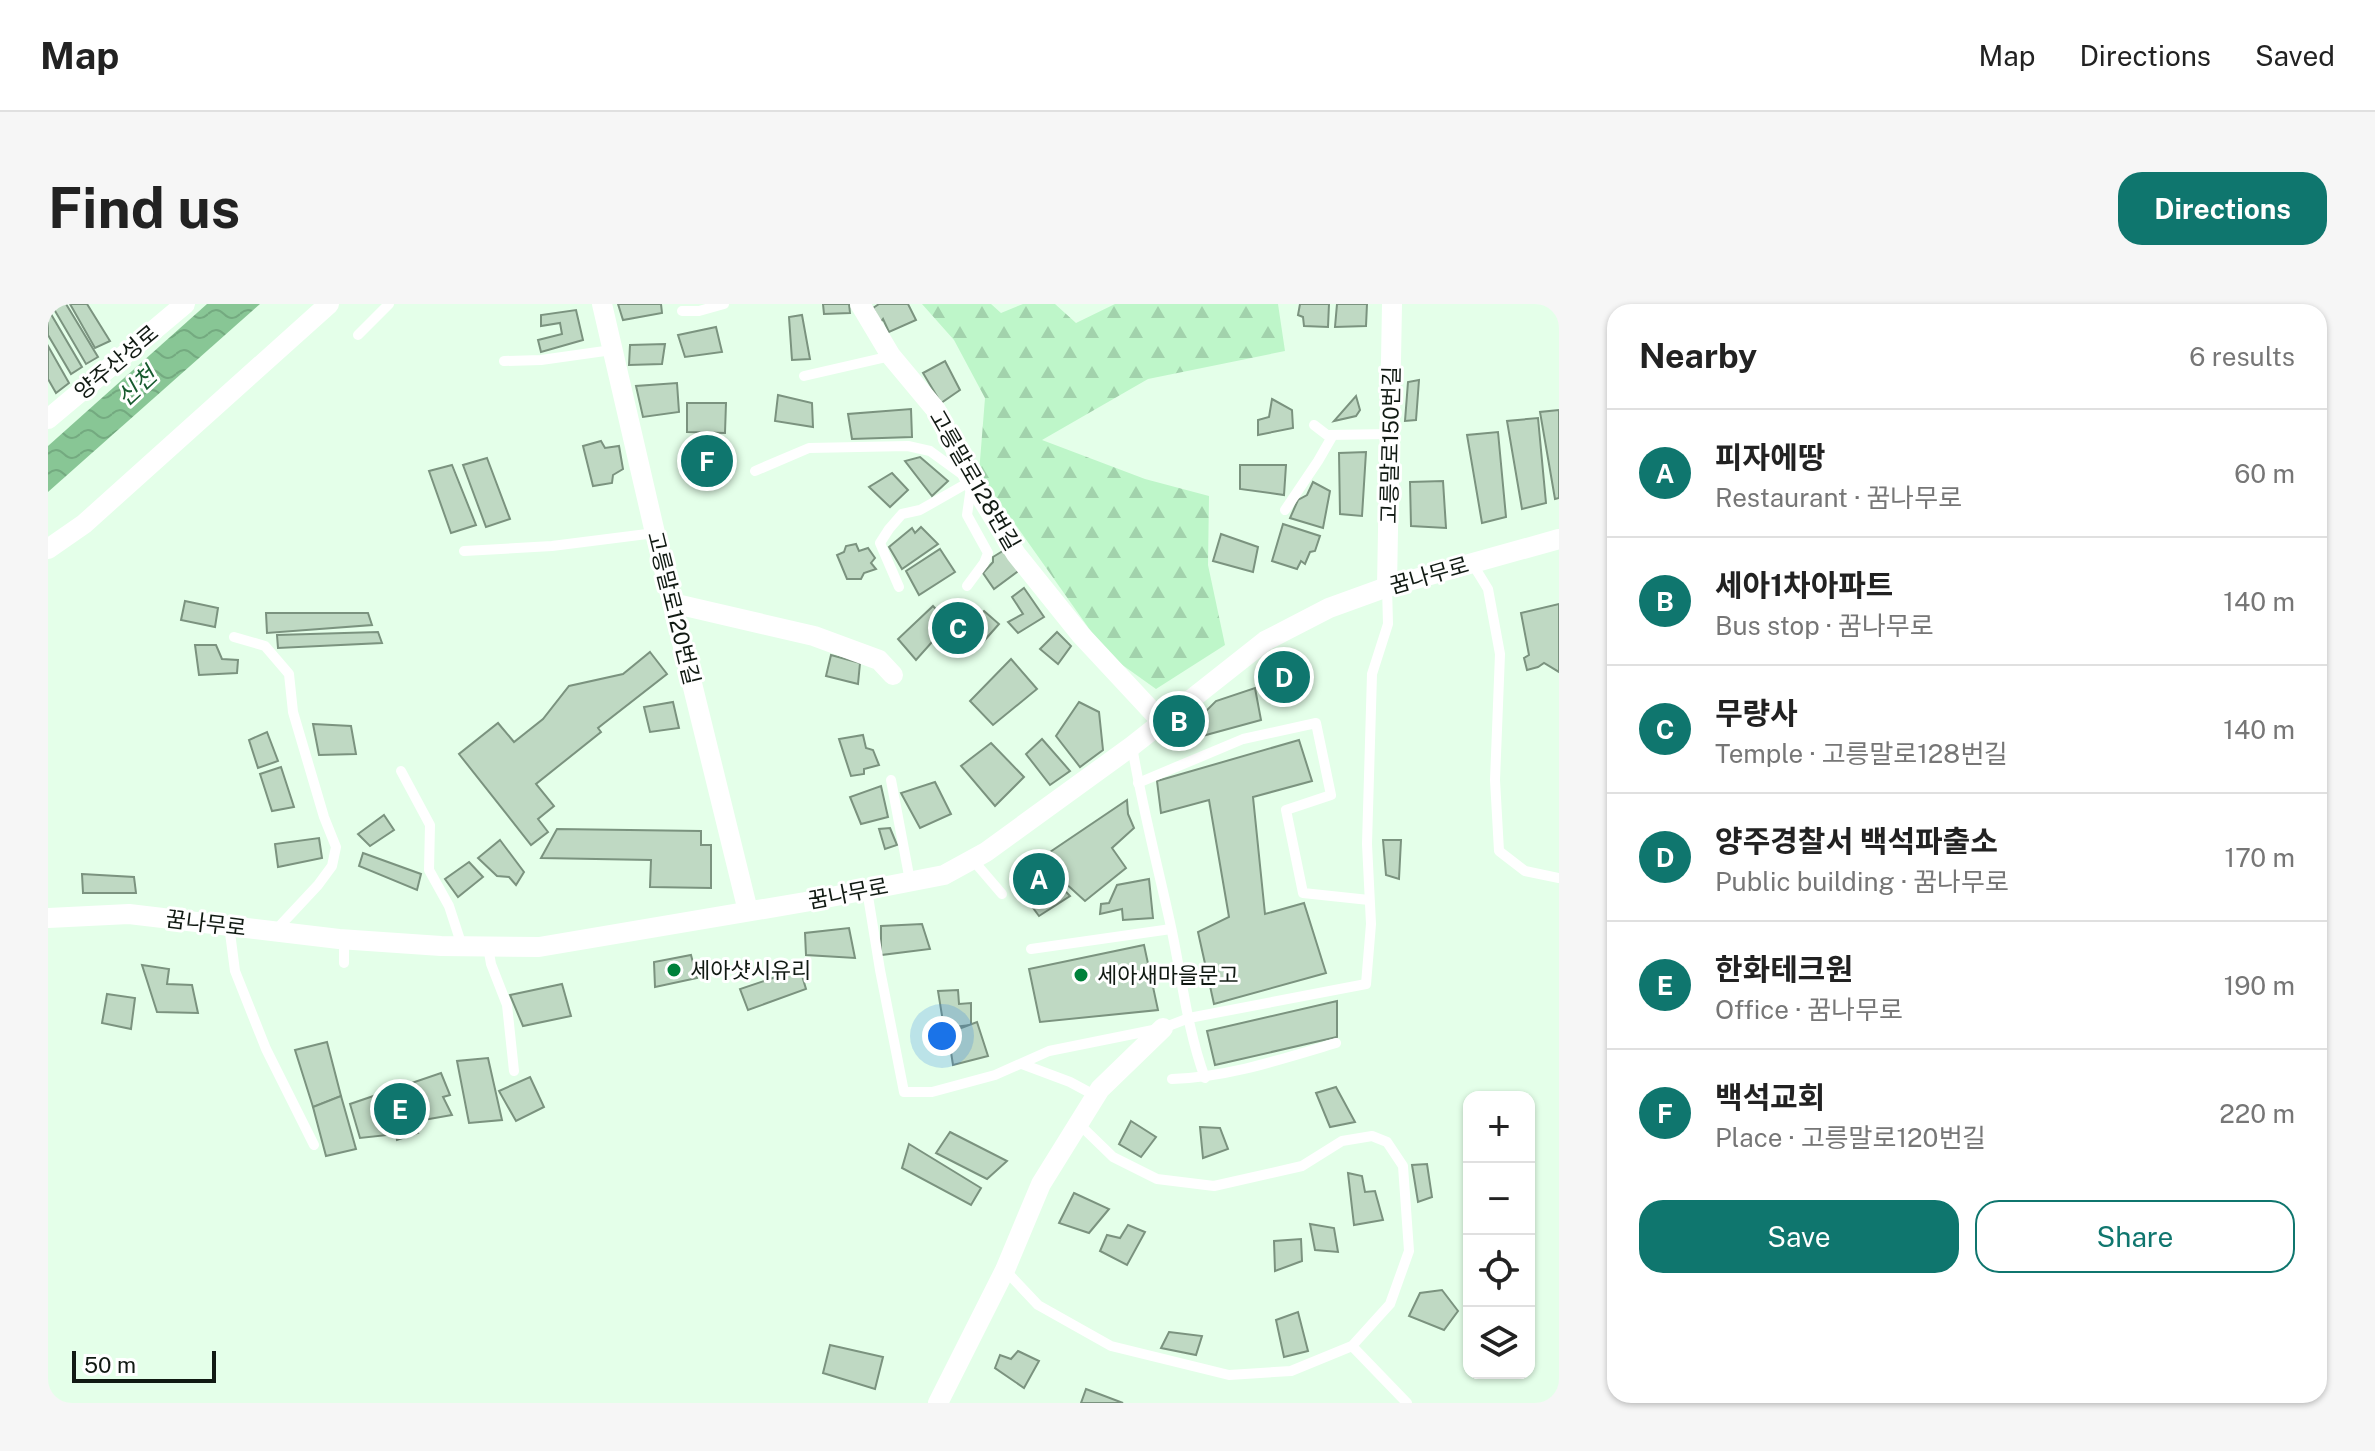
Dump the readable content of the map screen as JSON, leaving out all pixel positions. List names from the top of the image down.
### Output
{
  "streets": {
    "street": [
      "양주산성로",
      "고릉말로150번길",
      "고릉말로128번길",
      "꿈나무로",
      "고릉말로120번길"
    ]
  },
  "crossings": [
    ["고릉말로150번길", "꿈나무로"],
    ["고릉말로128번길", "꿈나무로"],
    ["꿈나무로", "고릉말로120번길"]
  ],
  "water": ["신천"],
  "places": ["세아샷시유리", "세아새마을문고"],
  "scale_bar": "50 m",
  "page": {
    "header": "Map",
    "nav": ["Map", "Directions", "Saved"],
    "buttons": [
      "Directions",
      ["Save", "Share"]
    ],
    "title": "Find us",
    "heading": ["Nearby", "6 results"],
    "list": [
      {
        "mark": "A",
        "name": "피자에땅",
        "note": "Restaurant · 꿈나무로",
        "value": "60 m"
      },
      {
        "mark": "B",
        "name": "세아1차아파트",
        "note": "Bus stop · 꿈나무로",
        "value": "140 m"
      },
      {
        "mark": "C",
        "name": "무량사",
        "note": "Temple · 고릉말로128번길",
        "value": "140 m"
      },
      {
        "mark": "D",
        "name": "양주경찰서 백석파출소",
        "note": "Public building · 꿈나무로",
        "value": "170 m"
      },
      {
        "mark": "E",
        "name": "한화테크원",
        "note": "Office · 꿈나무로",
        "value": "190 m"
      },
      {
        "mark": "F",
        "name": "백석교회",
        "note": "Place · 고릉말로120번길",
        "value": "220 m"
      }
    ],
    "pins": [
      "F",
      "C",
      "D",
      "B",
      "A",
      "E"
    ],
    "map_buttons": ["+", "−"],
    "scale": "50 m"
  }
}
